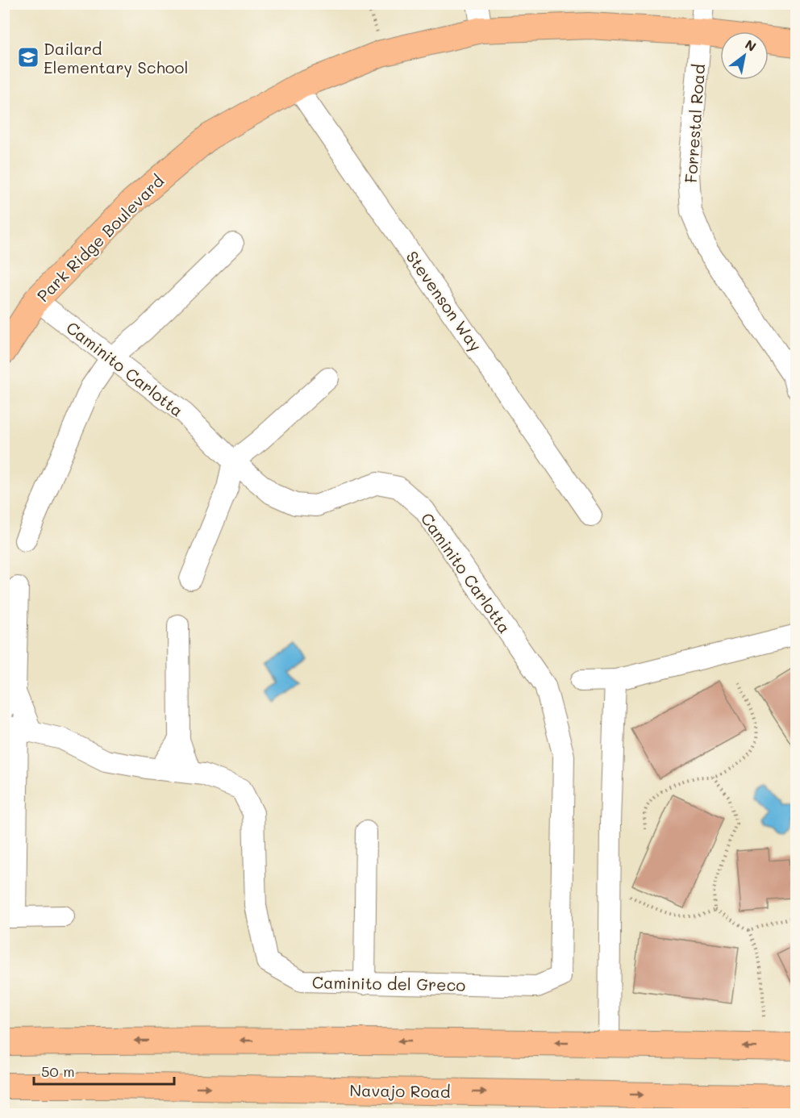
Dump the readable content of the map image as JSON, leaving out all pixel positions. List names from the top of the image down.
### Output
{
  "streets": {
    "main road": ["Park Ridge Boulevard", "Navajo Road"],
    "street": [
      "Forrestal Road",
      "Stevenson Way",
      "Caminito Carlotta",
      "Caminito del Greco"
    ]
  },
  "crossings": [
    ["Forrestal Road", "Park Ridge Boulevard"],
    ["Park Ridge Boulevard", "Stevenson Way"],
    ["Park Ridge Boulevard", "Caminito Carlotta"],
    ["Caminito Carlotta", "Caminito del Greco"]
  ],
  "places": {
    "school or university": ["Dailard Elementary School"]
  },
  "scale_bar": "50 m",
  "north": "top right"
}
